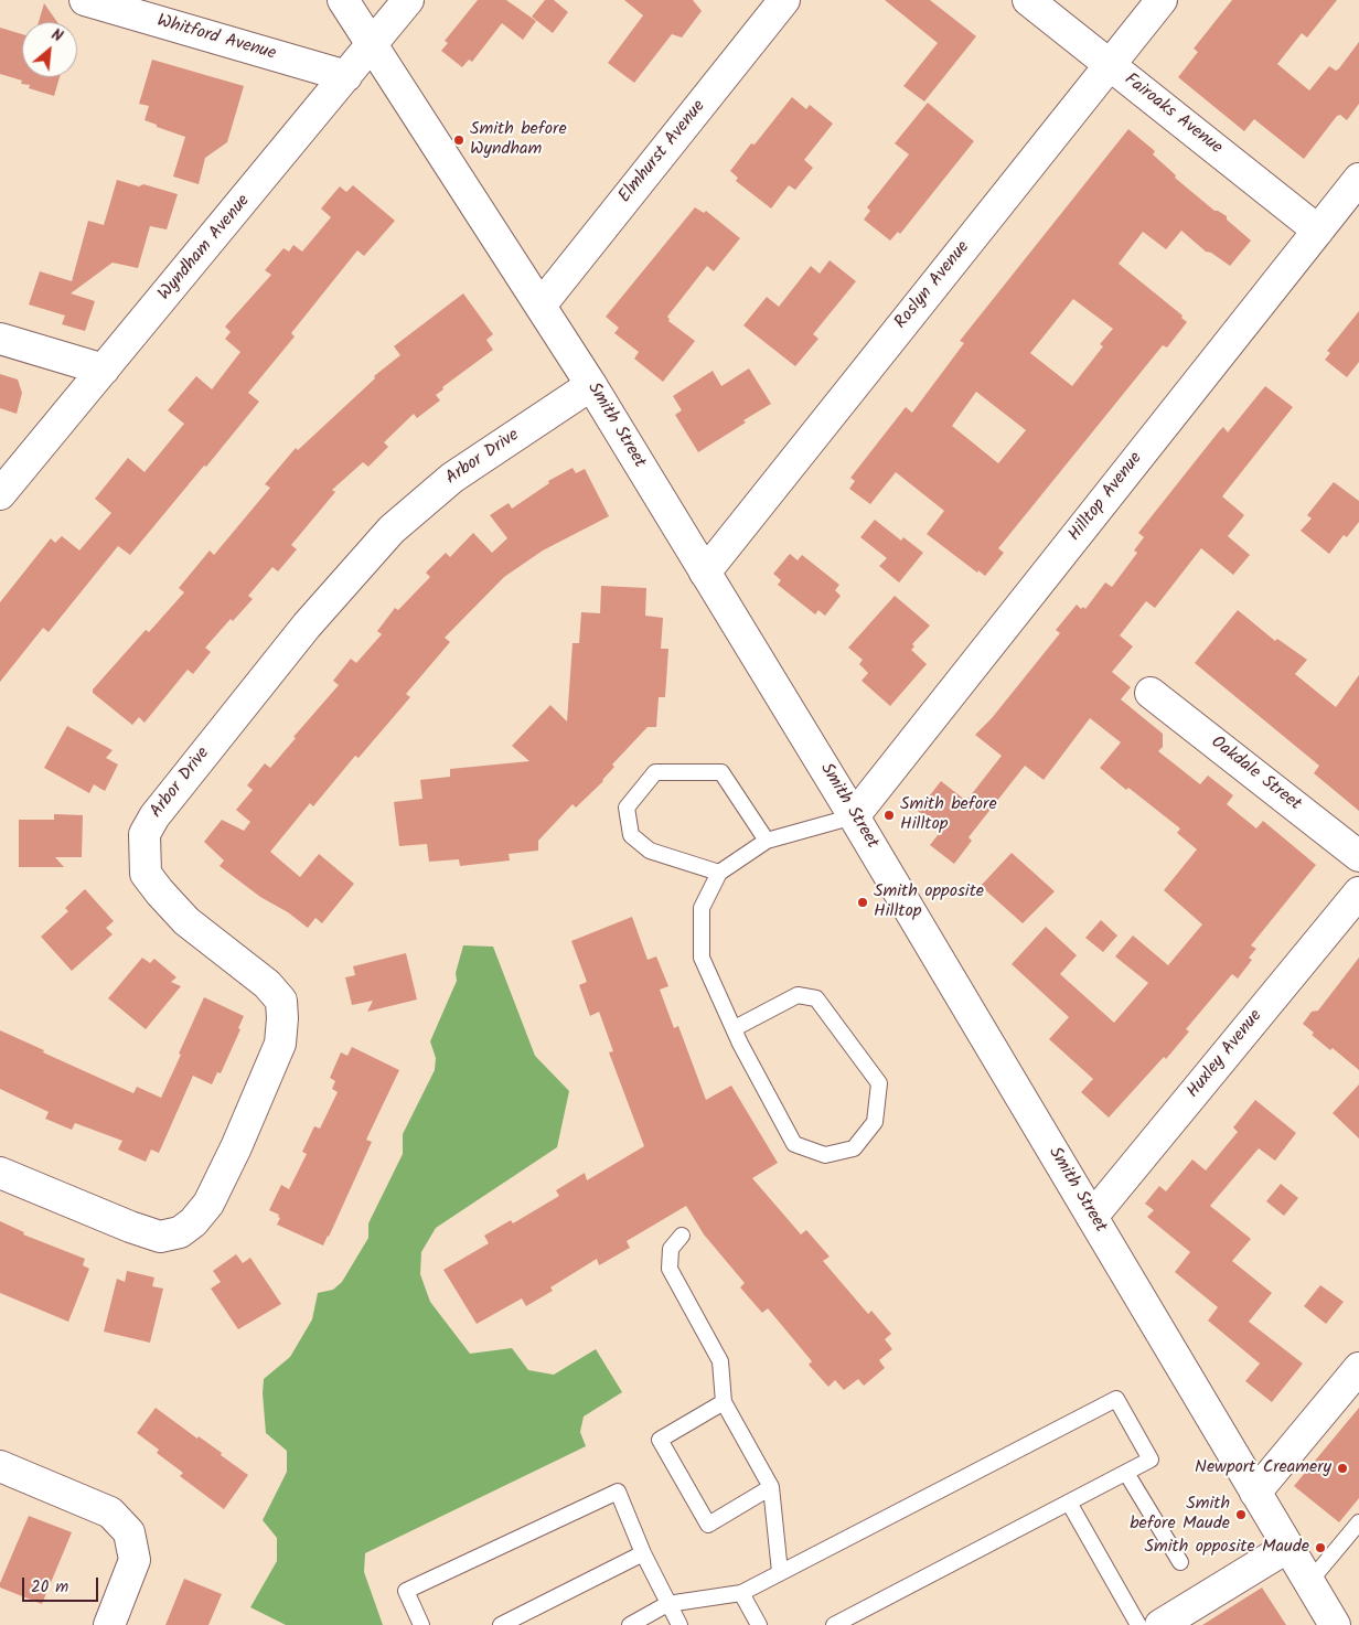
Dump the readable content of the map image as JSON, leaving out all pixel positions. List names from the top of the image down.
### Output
{
  "streets": {
    "street": [
      "Whitford Avenue",
      "Fairoaks Avenue",
      "Elmhurst Avenue",
      "Wyndham Avenue",
      "Roslyn Avenue",
      "Smith Street",
      "Arbor Drive",
      "Hilltop Avenue",
      "Oakdale Street",
      "Huxley Avenue"
    ]
  },
  "crossings": [
    ["Whitford Avenue", "Wyndham Avenue"],
    ["Fairoaks Avenue", "Roslyn Avenue"],
    ["Fairoaks Avenue", "Hilltop Avenue"],
    ["Elmhurst Avenue", "Smith Street"],
    ["Wyndham Avenue", "Smith Street"],
    ["Roslyn Avenue", "Smith Street"],
    ["Smith Street", "Arbor Drive"],
    ["Smith Street", "Hilltop Avenue"],
    ["Smith Street", "Huxley Avenue"]
  ],
  "places": [
    "Smith before Wyndham",
    "Smith before Hilltop",
    "Smith opposite Hilltop",
    "Newport Creamery",
    "Smith before Maude",
    "Smith opposite Maude"
  ],
  "scale_bar": "20 m",
  "north": "top right"
}
